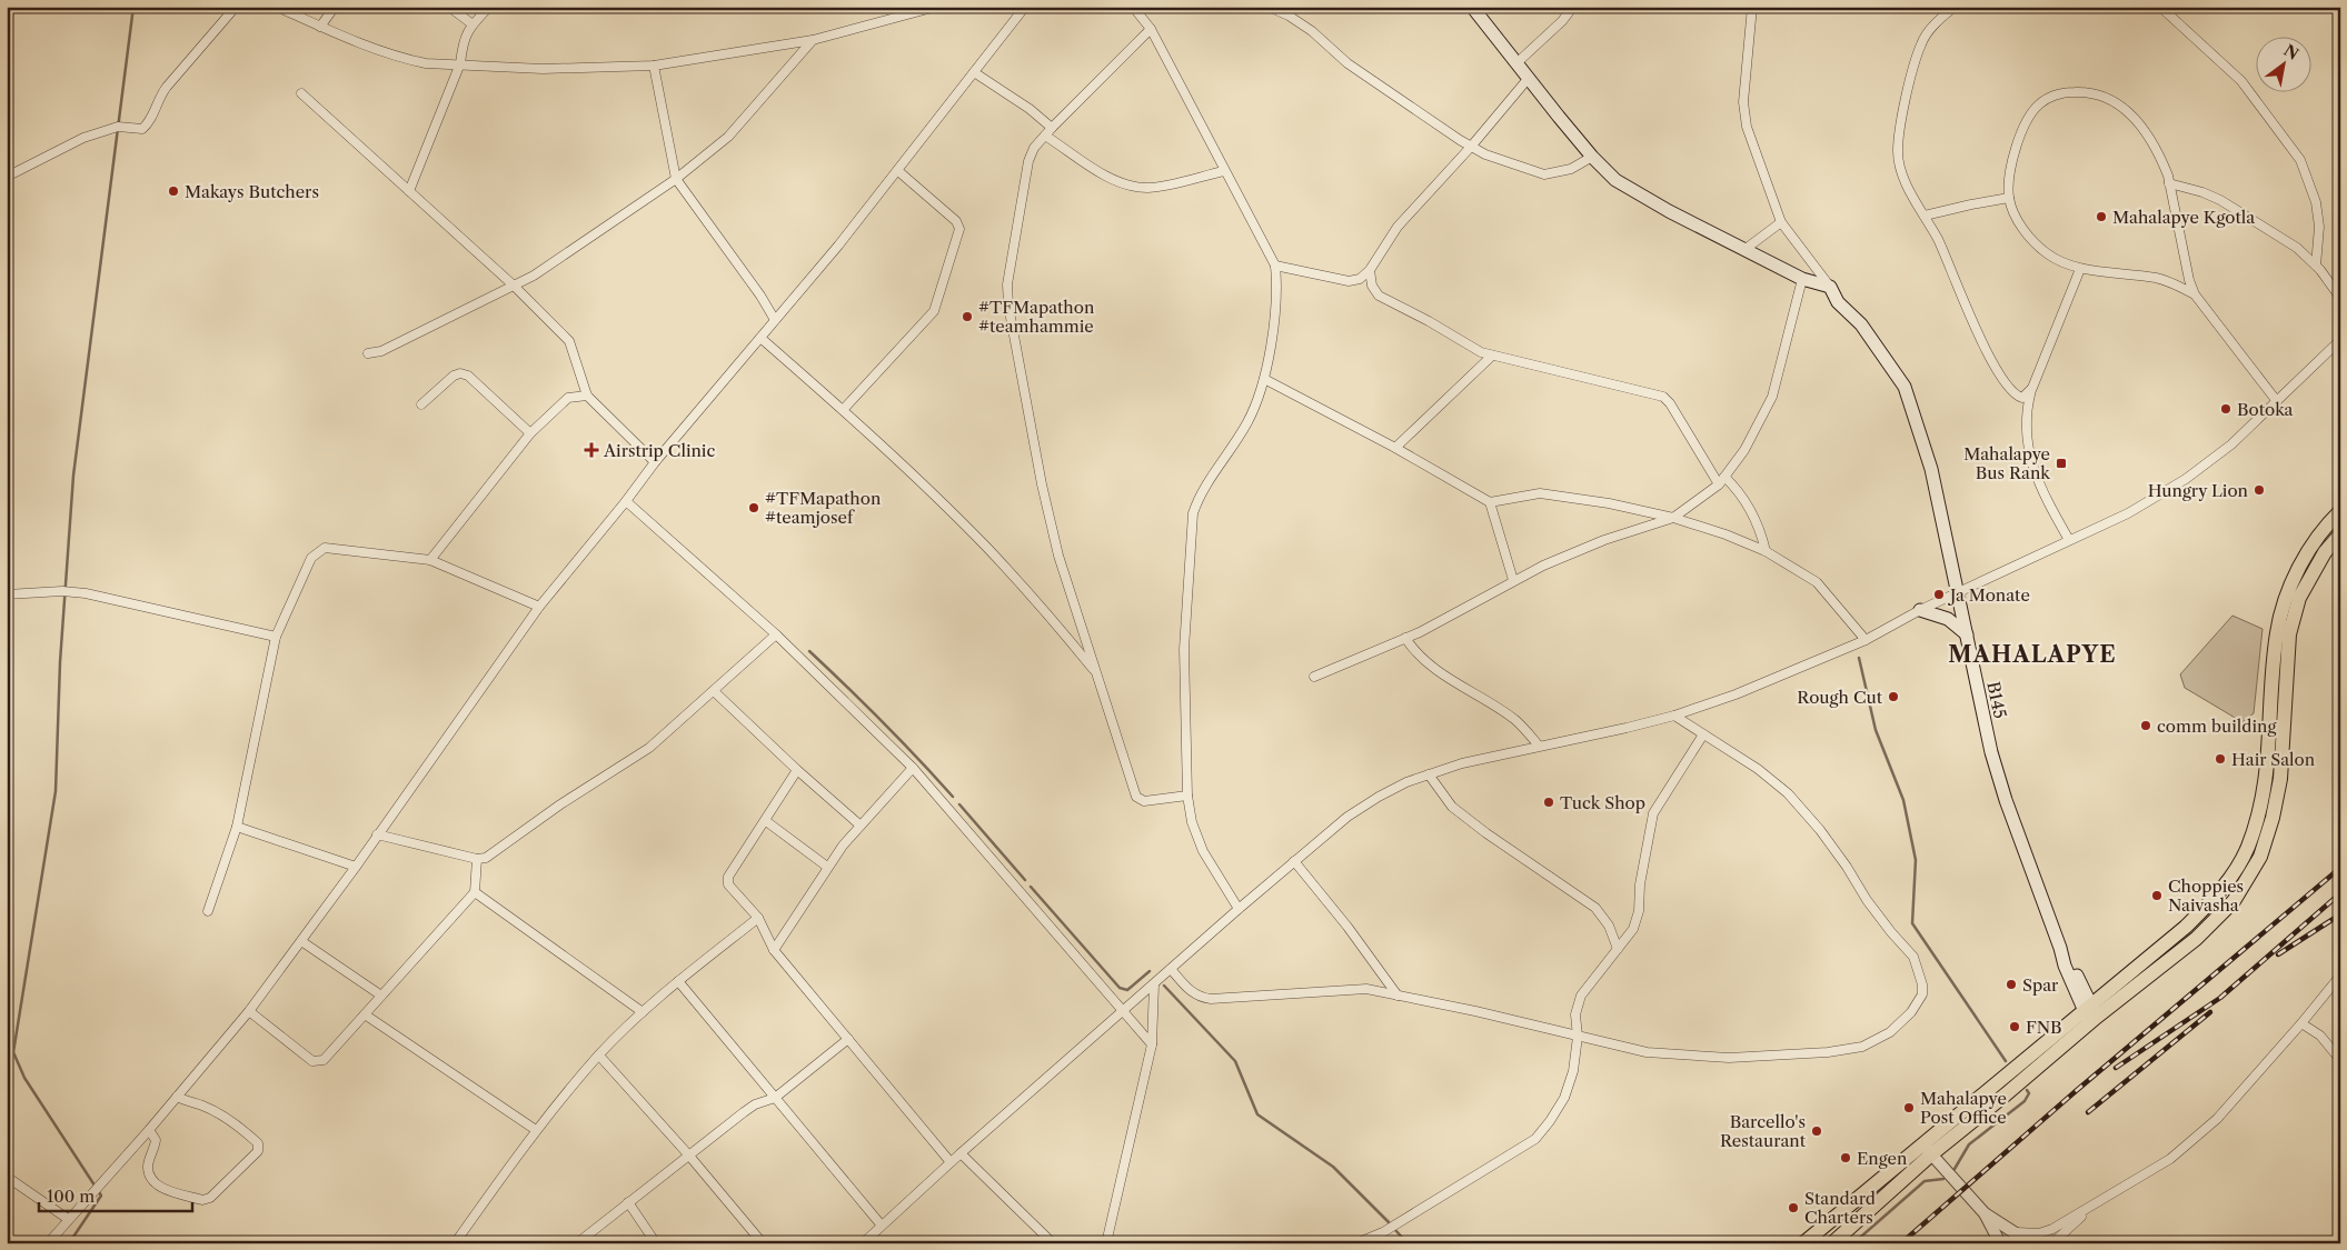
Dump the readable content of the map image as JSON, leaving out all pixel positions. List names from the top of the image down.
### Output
{
  "streets": {
    "main road": ["B145"]
  },
  "districts": ["MAHALAPYE"],
  "places": {
    "other": [
      "Makays Butchers",
      "Mahalapye Kgotla",
      "#TFMapathon #teamhammie",
      "Botoka",
      "Hungry Lion",
      "#TFMapathon #teamjosef",
      "Ja Monate",
      "Rough Cut",
      "comm building",
      "Hair Salon",
      "Tuck Shop",
      "Choppies Naivasha",
      "Spar",
      "FNB",
      "Mahalapye Post Office",
      "Barcello's Restaurant",
      "Engen",
      "Standard Charters"
    ],
    "health": ["Airstrip Clinic"],
    "transit": ["Mahalapye Bus Rank"]
  },
  "scale_bar": "100 m",
  "north": "top right"
}
